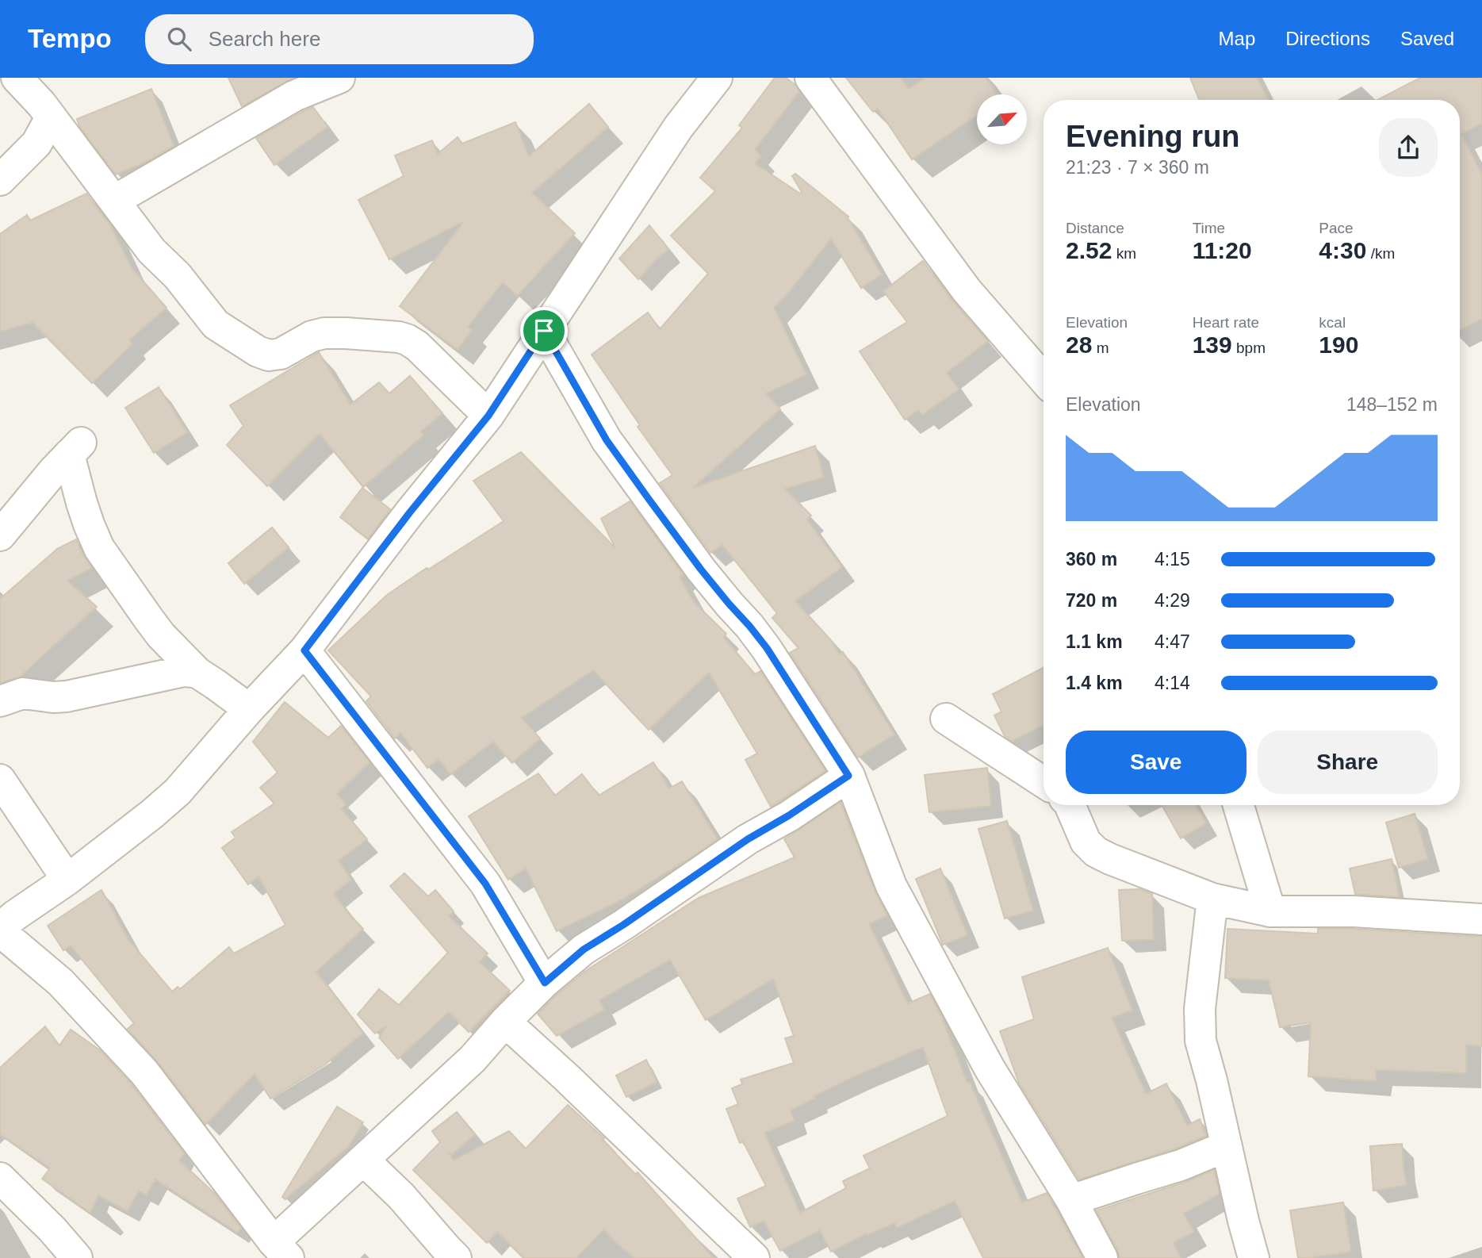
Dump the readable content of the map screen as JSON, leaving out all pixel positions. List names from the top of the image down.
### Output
{
  "north": "top right",
  "page": {
    "header": "Tempo",
    "search": "Search here",
    "nav": ["Map", "Directions", "Saved"],
    "heading": ["Evening run", "21:23 · 7 × 360 m"],
    "stats": [
      ["Distance", "2.52 km"],
      ["Time", "11:20"],
      ["Pace", "4:30 /km"],
      ["Elevation", "28 m"],
      ["Heart rate", "139 bpm"],
      ["kcal", "190"]
    ],
    "chart": ["Elevation", "148–152 m"],
    "list": [
      {
        "name": "360 m",
        "note": "4:15"
      },
      {
        "name": "720 m",
        "note": "4:29"
      },
      {
        "name": "1.1 km",
        "note": "4:47"
      },
      {
        "name": "1.4 km",
        "note": "4:14"
      }
    ],
    "buttons": ["Save", "Share"]
  }
}
